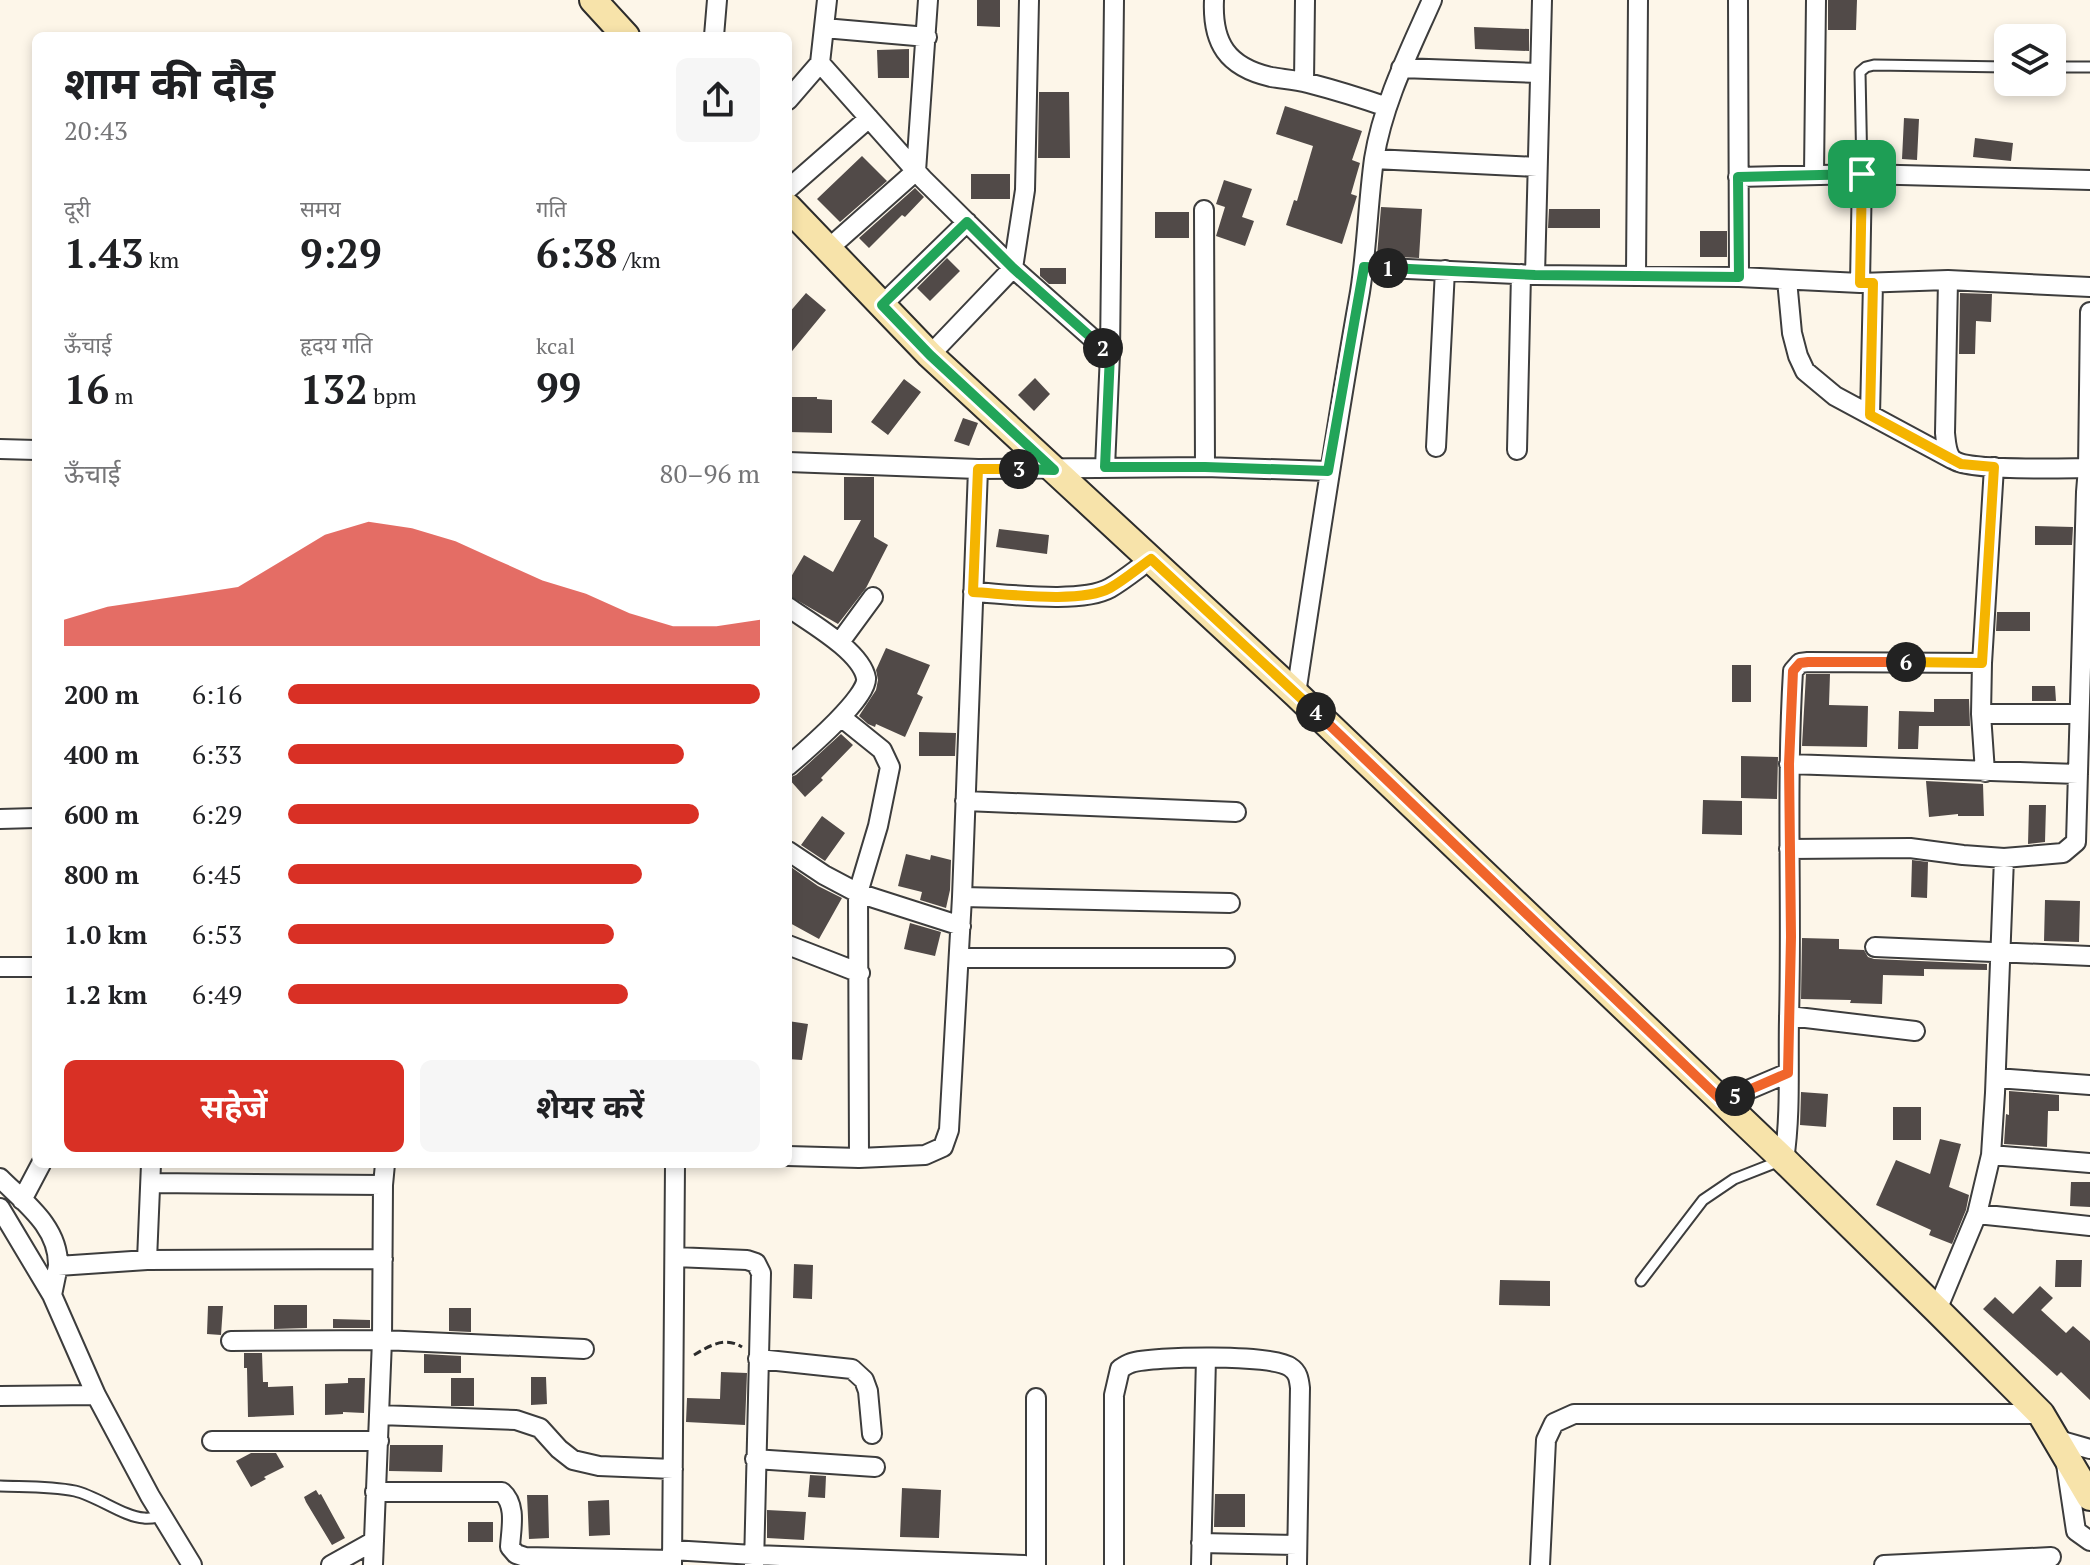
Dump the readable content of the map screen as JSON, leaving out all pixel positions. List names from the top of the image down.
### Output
{
  "page": {
    "heading": ["शाम की दौड़", "20:43"],
    "stats": [
      ["दूरी", "1.43 km"],
      ["समय", "9:29"],
      ["गति", "6:38 /km"],
      ["ऊँचाई", "16 m"],
      ["हृदय गति", "132 bpm"],
      ["kcal", "99"]
    ],
    "pins": [
      "1",
      "2",
      "3",
      "6",
      "4",
      "5"
    ],
    "chart": ["ऊँचाई", "80–96 m"],
    "list": [
      {
        "name": "200 m",
        "note": "6:16"
      },
      {
        "name": "400 m",
        "note": "6:33"
      },
      {
        "name": "600 m",
        "note": "6:29"
      },
      {
        "name": "800 m",
        "note": "6:45"
      },
      {
        "name": "1.0 km",
        "note": "6:53"
      },
      {
        "name": "1.2 km",
        "note": "6:49"
      }
    ],
    "buttons": ["सहेजें", "शेयर करें"]
  }
}
